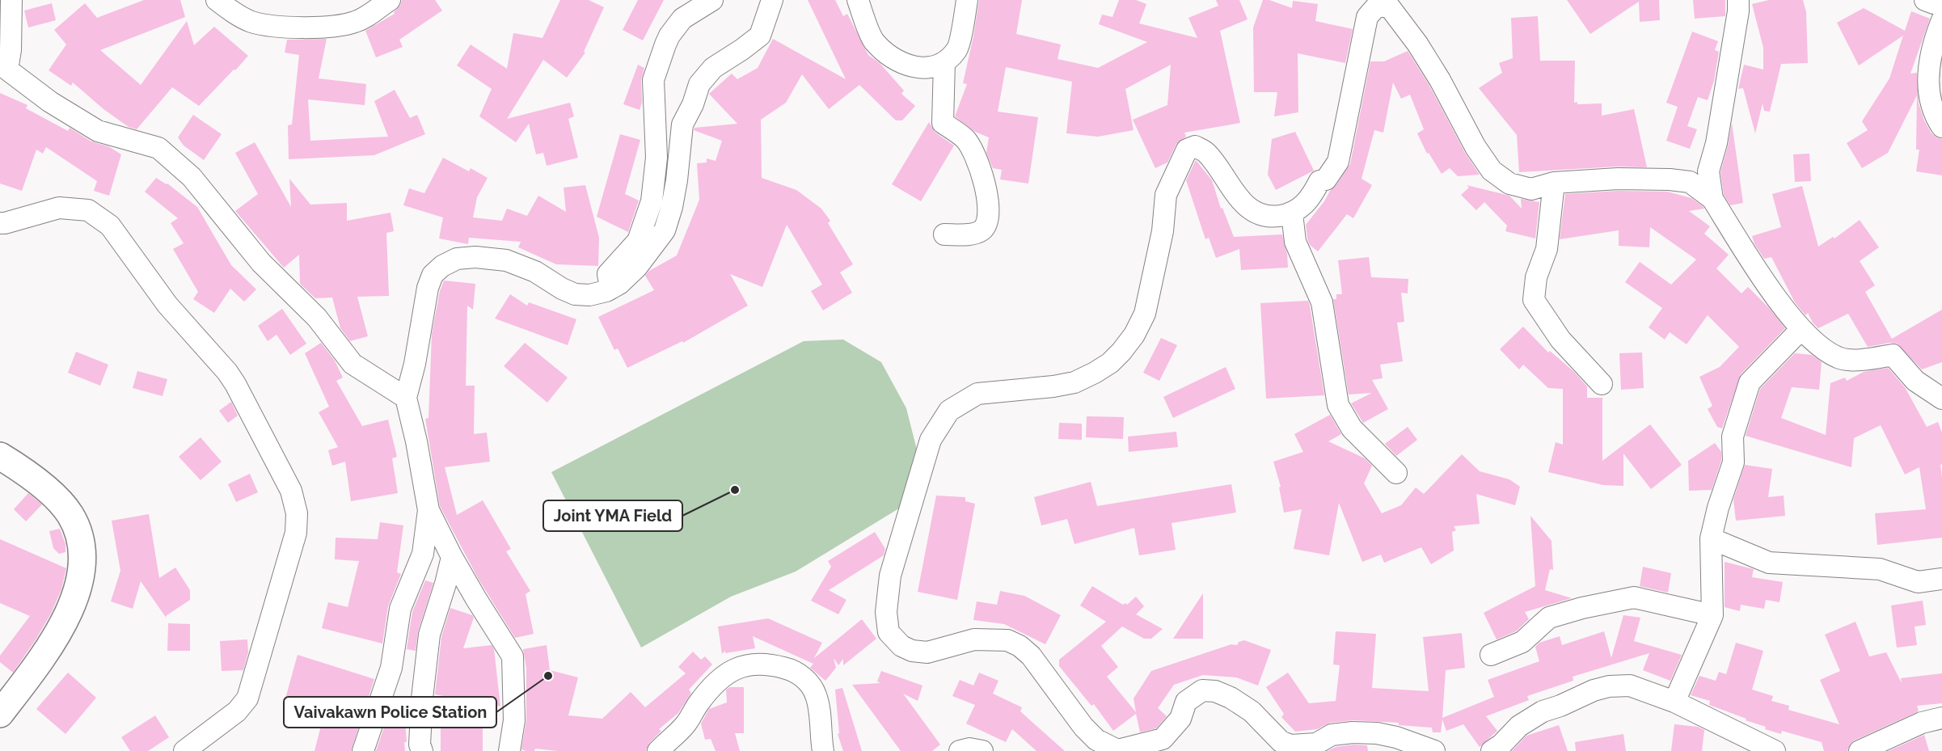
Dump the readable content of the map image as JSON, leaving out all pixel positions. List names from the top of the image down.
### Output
{
  "places": ["Joint YMA Field", "Vaivakawn Police Station"]
}
